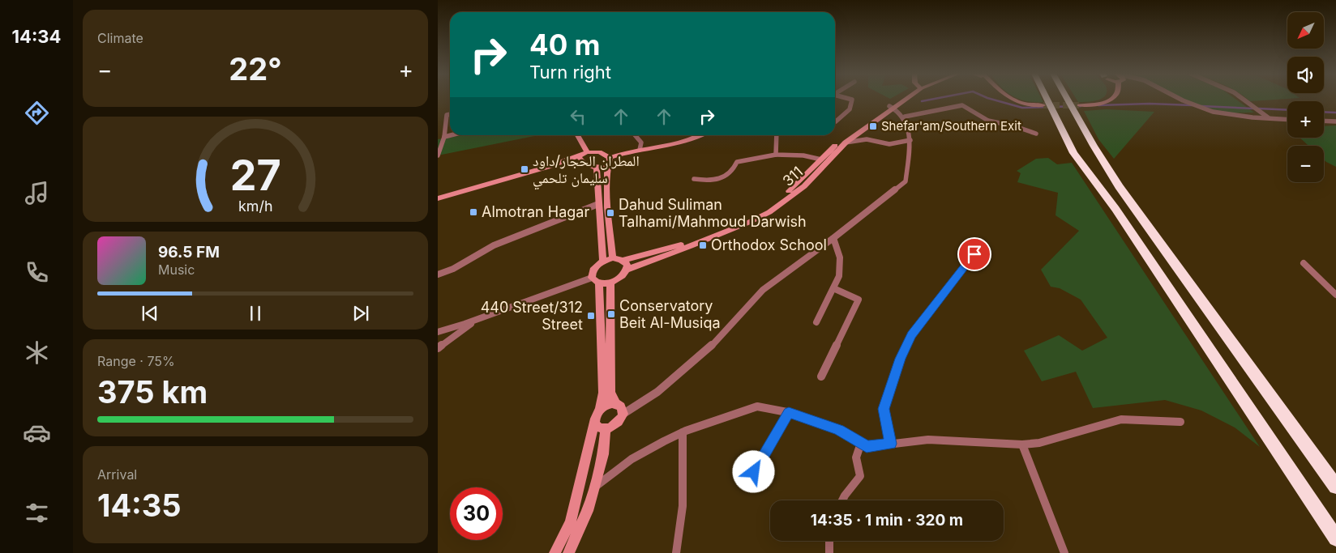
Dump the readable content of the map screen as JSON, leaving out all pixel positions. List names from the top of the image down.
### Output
{
  "streets": {
    "street": ["311"]
  },
  "places": {
    "transit": [
      "Shefar'am/Southern Exit",
      "المطران الحجار/داود سليمان تلحمي",
      "Almotran Hagar",
      "Dahud Suliman Talhami/Mahmoud Darwish",
      "Orthodox School",
      "Conservatory Beit Al-Musiqa",
      "440 Street/312 Street"
    ]
  },
  "north": "bottom left",
  "page": {
    "tabs": "14:34",
    "tile": [
      "Climate",
      ["Range · 75%", "375 km"],
      ["Arrival", "14:35"]
    ],
    "map_buttons": ["+", "−"],
    "turn": ["40 m", "Turn right"],
    "heat": ["−", "22°", "+"],
    "song": ["96.5 FM", "Music"],
    "limit": "30",
    "trip": "14:35 · 1 min · 320 m",
    "gauge": ["27", "km/h"]
  }
}
